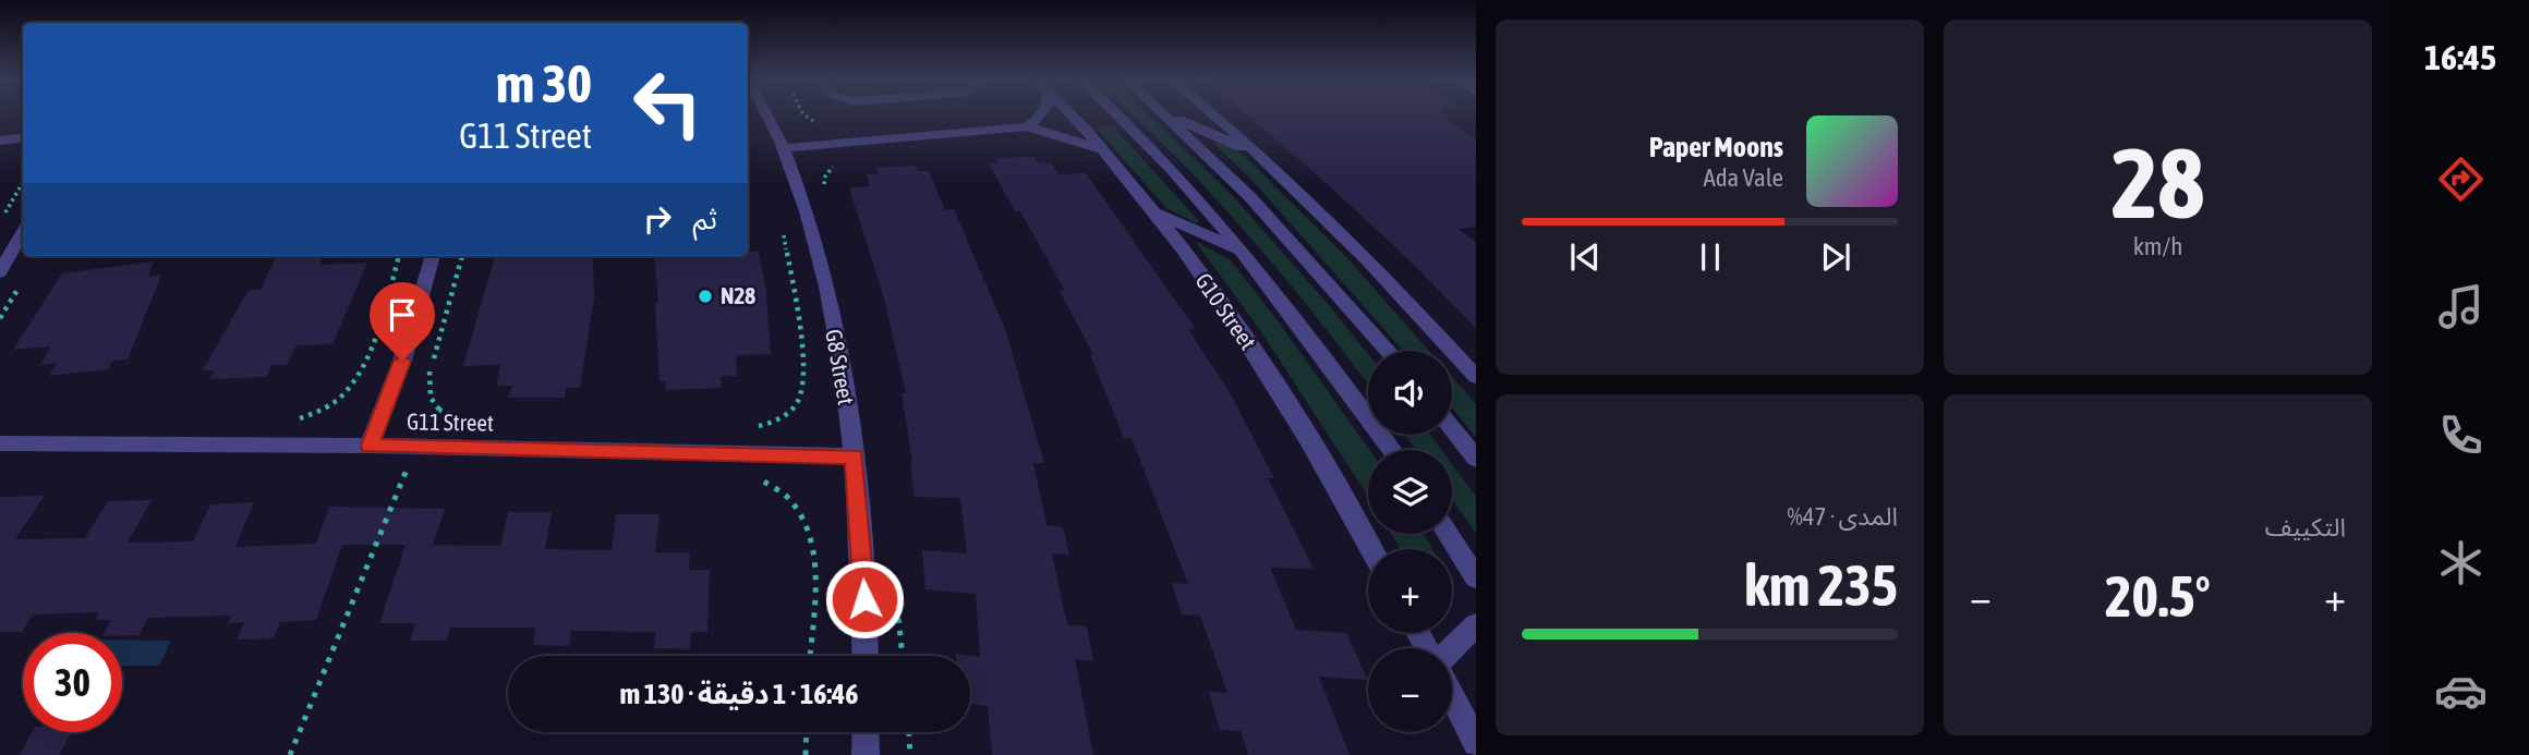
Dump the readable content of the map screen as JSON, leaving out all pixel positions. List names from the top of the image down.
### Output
{
  "streets": {
    "street": ["G10 Street", "G8 Street", "G11 Street"]
  },
  "crossings": [
    ["G8 Street", "G11 Street"]
  ],
  "places": ["N28"],
  "page": {
    "tabs": "16:45",
    "tile": [
      ["28", "km/h"],
      "التكييف",
      ["المدى · 47%", "235 km"]
    ],
    "turn": ["30 m", "G11 Street"],
    "song": ["Paper Moons", "Ada Vale"],
    "then": "ثم",
    "map_buttons": ["+", "−"],
    "heat": ["−", "20.5°", "+"],
    "limit": "30",
    "trip": "16:46 · 1 دقيقة · 130 m"
  }
}
